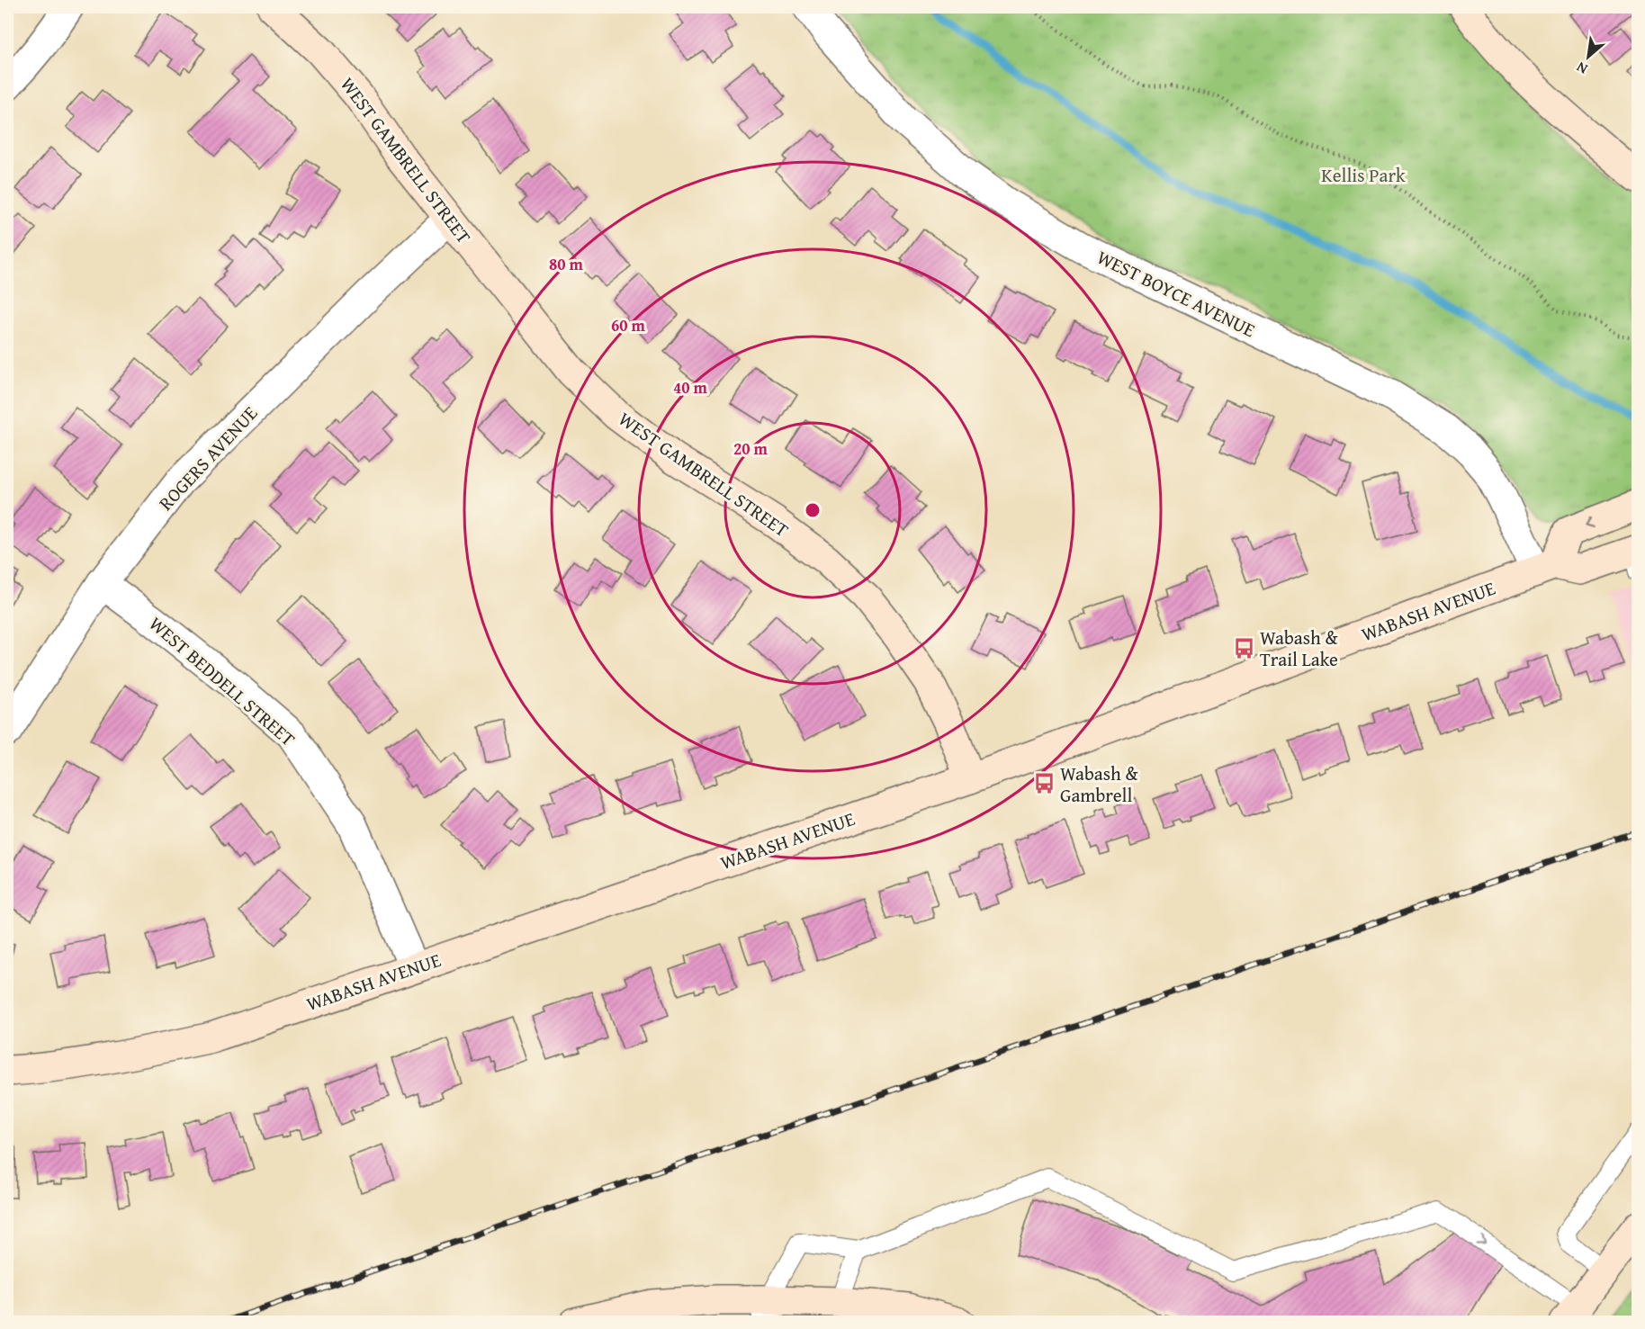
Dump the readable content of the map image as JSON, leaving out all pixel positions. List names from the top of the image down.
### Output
{
  "streets": {
    "main road": ["WEST GAMBRELL STREET", "WABASH AVENUE"],
    "street": ["WEST BOYCE AVENUE", "ROGERS AVENUE", "WEST BEDDELL STREET"]
  },
  "crossings": [
    ["WEST GAMBRELL STREET", "ROGERS AVENUE"],
    ["WEST GAMBRELL STREET", "WABASH AVENUE"],
    ["WEST BOYCE AVENUE", "WABASH AVENUE"],
    ["ROGERS AVENUE", "WEST BEDDELL STREET"],
    ["WABASH AVENUE", "WEST BEDDELL STREET"]
  ],
  "parks": ["Kellis Park"],
  "places": {
    "bus stop": ["Wabash & Trail Lake", "Wabash & Gambrell"]
  },
  "north": "bottom left",
  "rings": [
    "80 m",
    "60 m",
    "40 m",
    "20 m"
  ]
}
